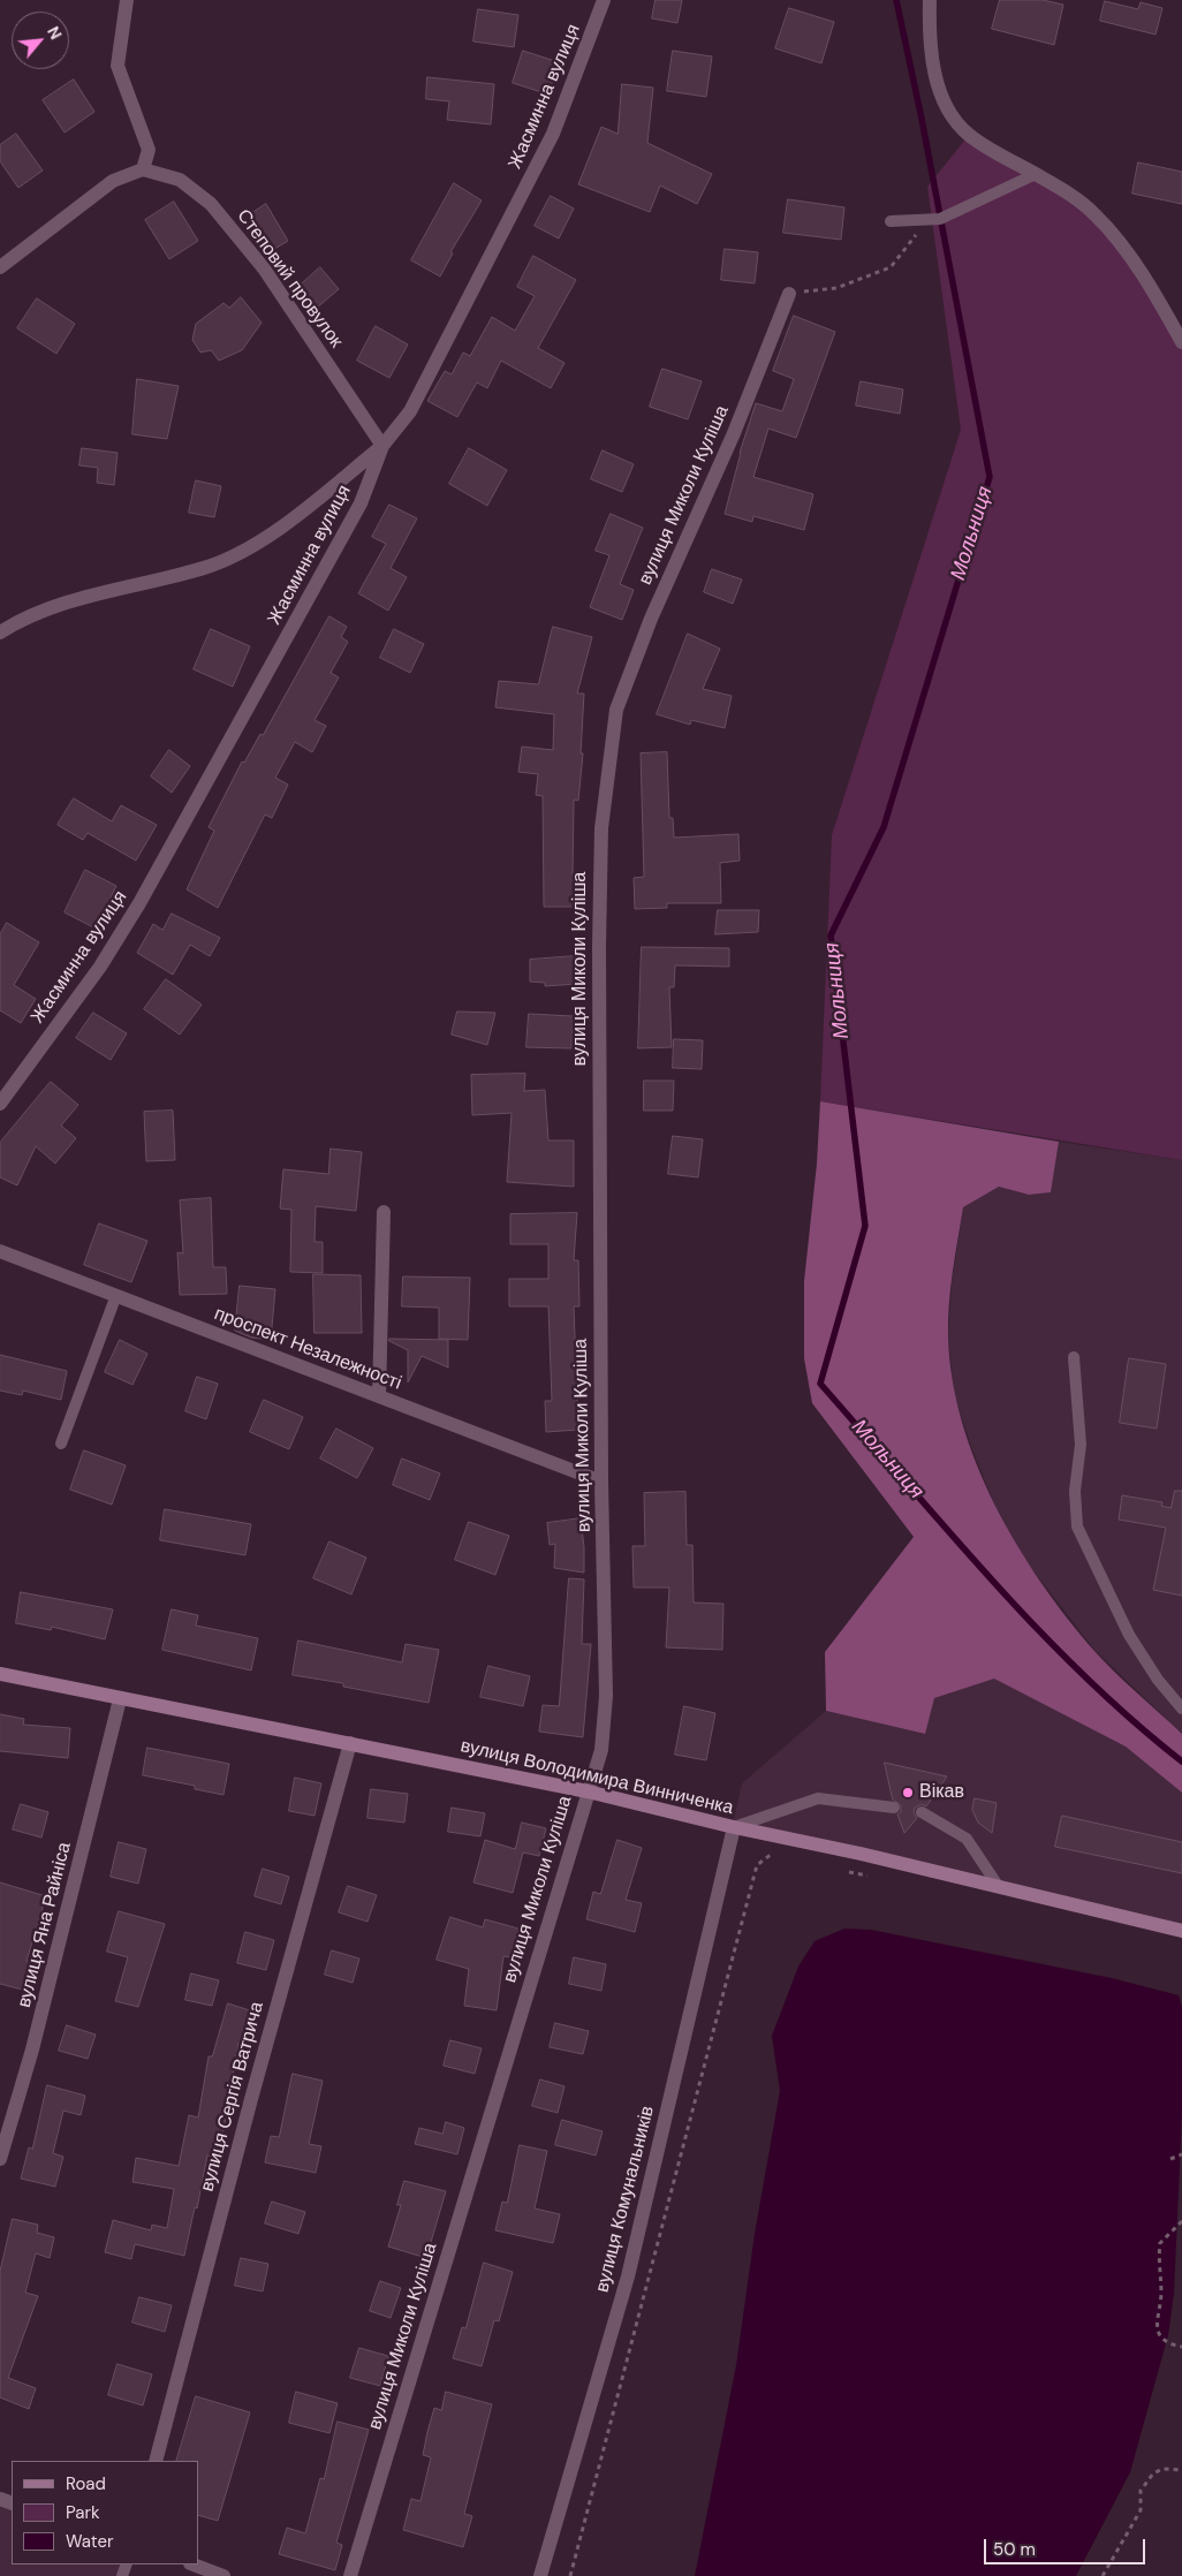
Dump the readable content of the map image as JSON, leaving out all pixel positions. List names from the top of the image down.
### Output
{
  "streets": {
    "main road": ["вулиця Володимира Винниченка"],
    "street": [
      "Жасминна вулиця",
      "Степовий провулок",
      "вулиця Миколи Куліша",
      "проспект Незалежності",
      "вулиця Яна Райніса",
      "вулиця Сергія Ватрича",
      "вулиця Комунальників"
    ]
  },
  "crossings": [
    ["Жасминна вулиця", "Степовий провулок"],
    ["вулиця Миколи Куліша", "проспект Незалежності"],
    ["вулиця Миколи Куліша", "вулиця Володимира Винниченка"],
    ["вулиця Володимира Винниченка", "вулиця Яна Райніса"],
    ["вулиця Володимира Винниченка", "вулиця Сергія Ватрича"],
    ["вулиця Володимира Винниченка", "вулиця Комунальників"]
  ],
  "water": ["Мольниця"],
  "places": ["Вікав"],
  "legend": ["Road", "Park", "Water"],
  "scale_bar": "50 m",
  "north": "top right"
}
